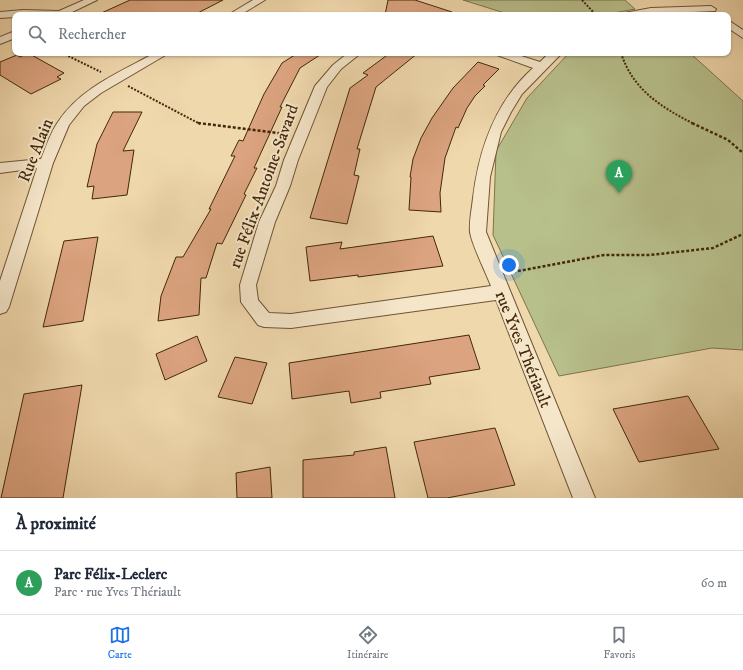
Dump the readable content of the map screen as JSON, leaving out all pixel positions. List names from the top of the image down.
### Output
{
  "streets": {
    "street": ["Rue Alain", "rue Félix-Antoine-Savard", "rue Yves Thériault"]
  },
  "crossings": [
    ["rue Félix-Antoine-Savard", "rue Yves Thériault"]
  ],
  "page": {
    "search": "Rechercher",
    "pins": "A",
    "heading": "À proximité",
    "list": [
      {
        "mark": "A",
        "name": "Parc Félix-Leclerc",
        "note": "Parc · rue Yves Thériault",
        "value": "60 m"
      }
    ],
    "nav": ["Carte", "Itinéraire", "Favoris"]
  }
}
